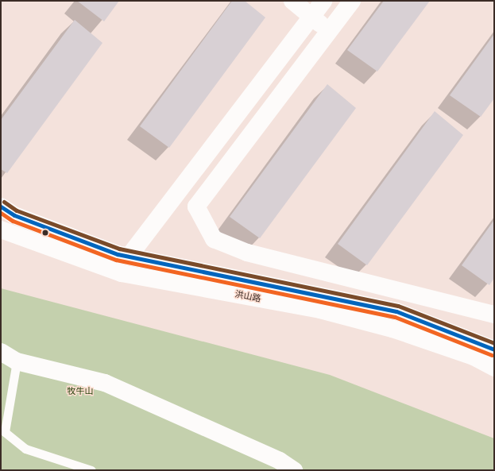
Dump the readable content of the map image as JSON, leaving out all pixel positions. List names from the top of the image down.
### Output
{
  "streets": {
    "street": ["洪山路"]
  },
  "parks": ["牧牛山"]
}
